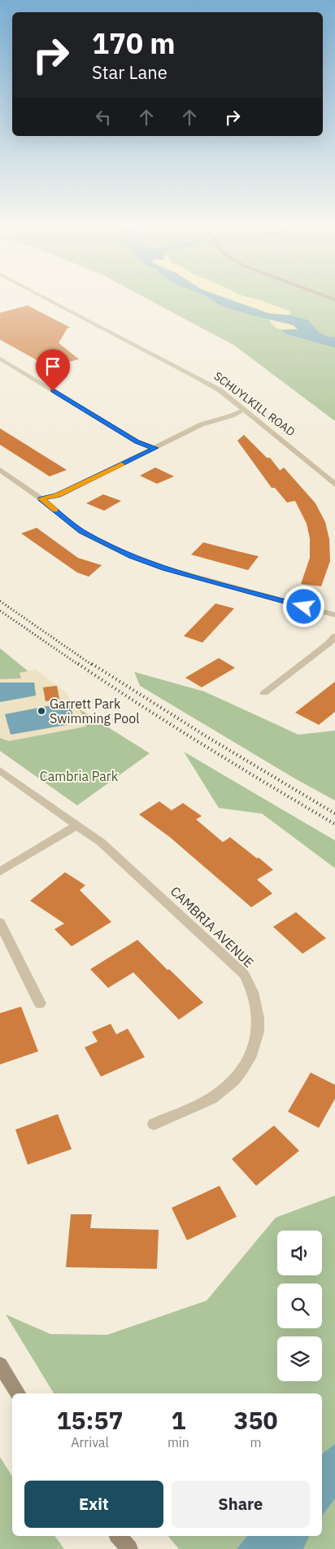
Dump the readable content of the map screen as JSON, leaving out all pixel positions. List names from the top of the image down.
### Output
{
  "streets": {
    "street": ["SCHUYLKILL ROAD", "CAMBRIA AVENUE"]
  },
  "parks": ["Cambria Park"],
  "places": ["Garrett Park Swimming Pool"],
  "page": {
    "turn": ["170 m", "Star Lane"],
    "eta": [
      "15:57",
      "Arrival",
      "1",
      "min",
      "350",
      "m"
    ],
    "buttons": ["Exit", "Share"]
  }
}
